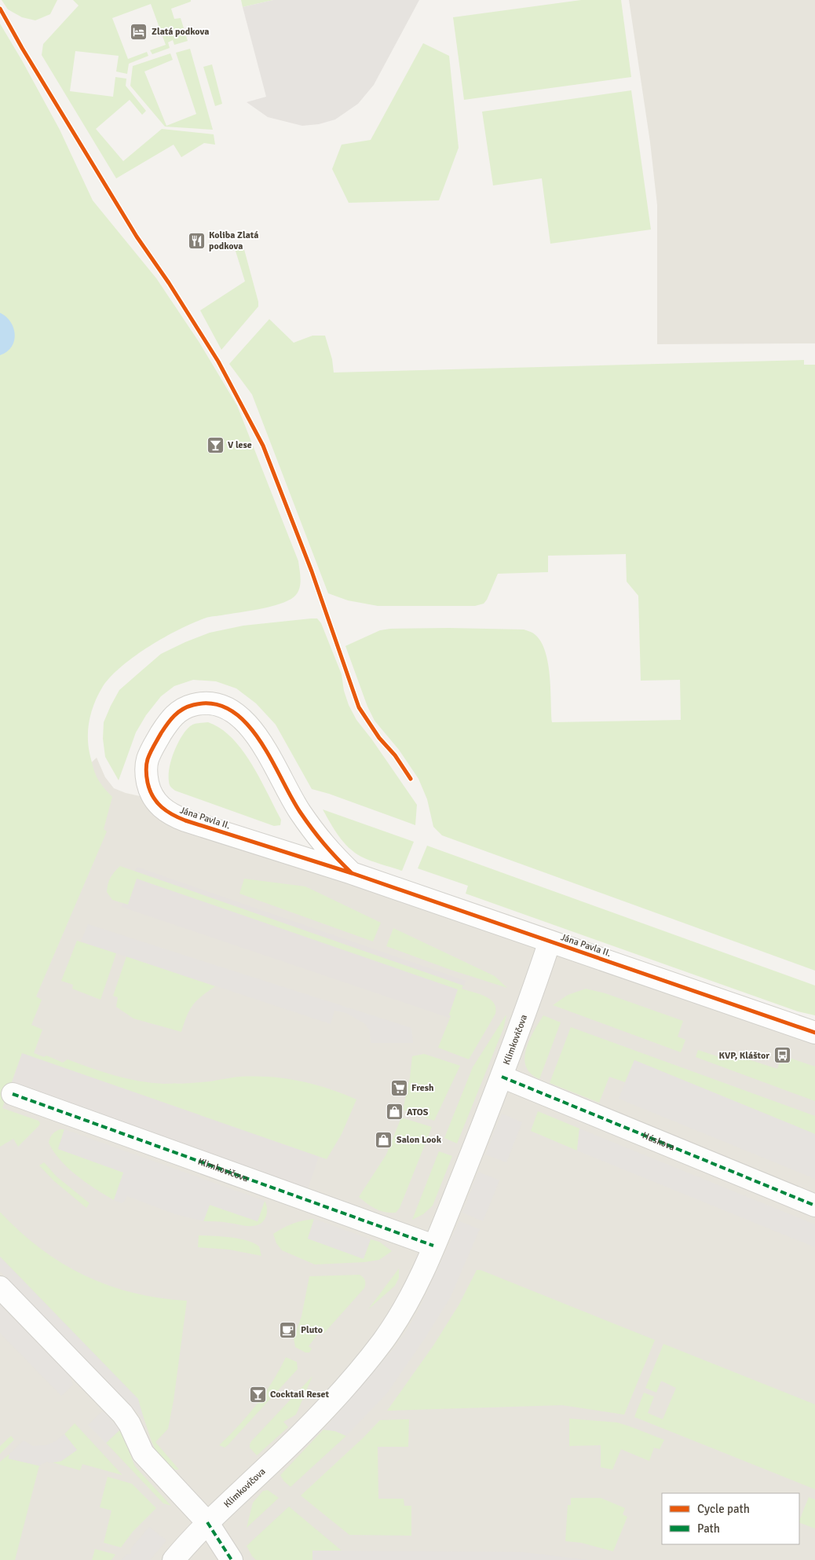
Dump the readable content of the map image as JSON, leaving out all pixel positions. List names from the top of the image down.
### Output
{
  "streets": {
    "street": ["Jána Pavla II.", "Klimkovičova", "Húskova"]
  },
  "crossings": [
    ["Jána Pavla II.", "Klimkovičova"],
    ["Klimkovičova", "Húskova"]
  ],
  "places": {
    "hotel": ["Zlatá podkova"],
    "restaurant": ["Koliba Zlatá podkova"],
    "bar": ["V lese", "Cocktail Reset"],
    "bus stop": ["KVP, Kláštor"],
    "supermarket": ["Fresh"],
    "shop": ["ATOS", "Salon Look"],
    "cafe": ["Pluto"]
  },
  "legend": ["Cycle path", "Path"]
}
